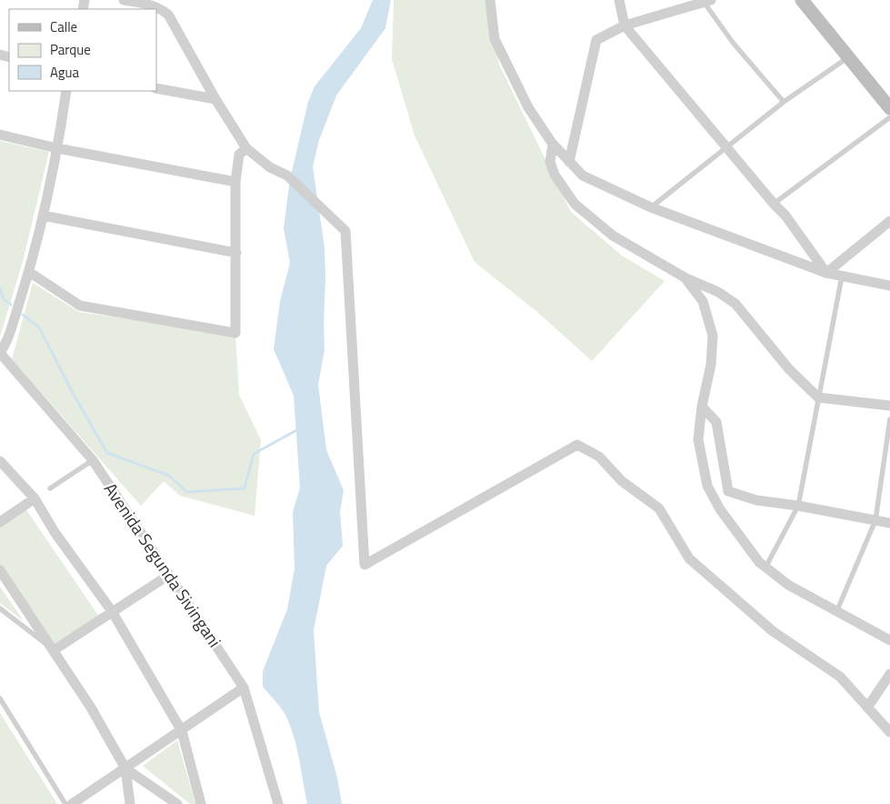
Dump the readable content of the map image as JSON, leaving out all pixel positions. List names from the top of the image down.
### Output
{
  "streets": {
    "street": ["Avenida Segunda Sivingani"]
  },
  "legend": ["Calle", "Parque", "Agua"]
}
